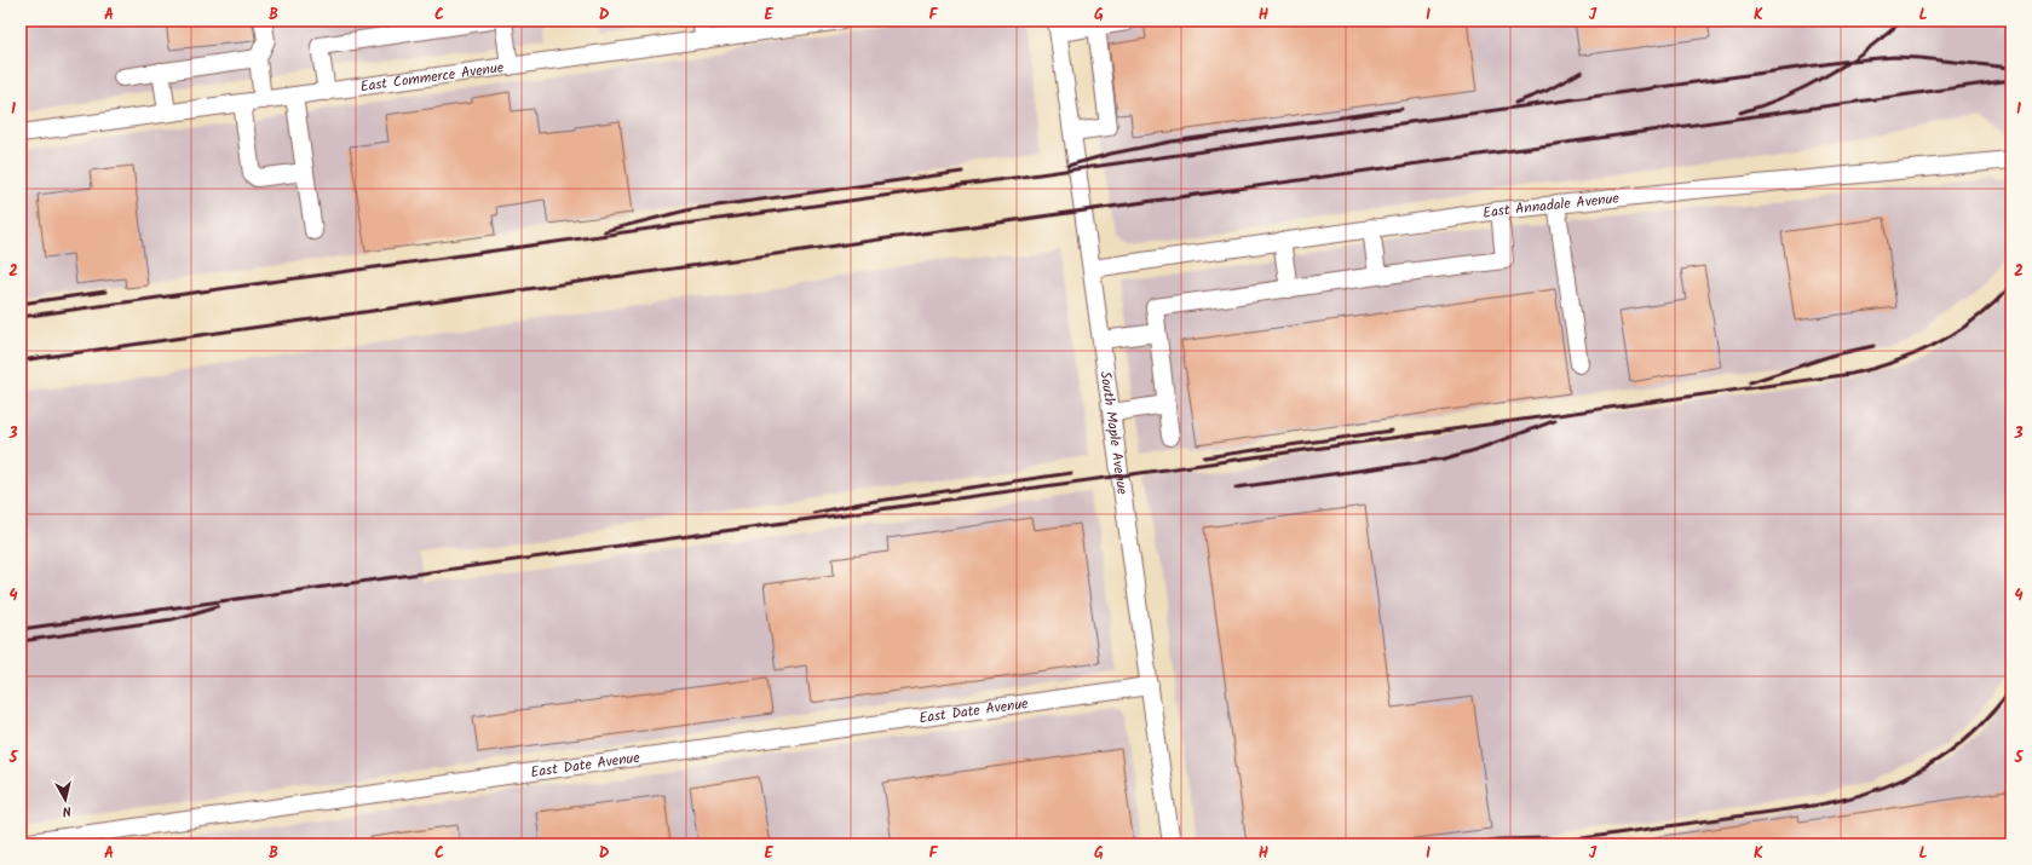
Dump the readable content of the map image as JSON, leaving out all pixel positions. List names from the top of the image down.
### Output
{
  "streets": {
    "street": [
      "East Commerce Avenue",
      "East Annadale Avenue",
      "South Maple Avenue",
      "East Date Avenue"
    ]
  },
  "crossings": [
    ["East Annadale Avenue", "South Maple Avenue"],
    ["South Maple Avenue", "East Date Avenue"]
  ],
  "north": "bottom",
  "grid": {
    "columns": [
      "A",
      "B",
      "C",
      "D",
      "E",
      "F",
      "G",
      "H",
      "I",
      "J",
      "K",
      "L"
    ],
    "rows": [
      "1",
      "2",
      "3",
      "4",
      "5"
    ]
  }
}
